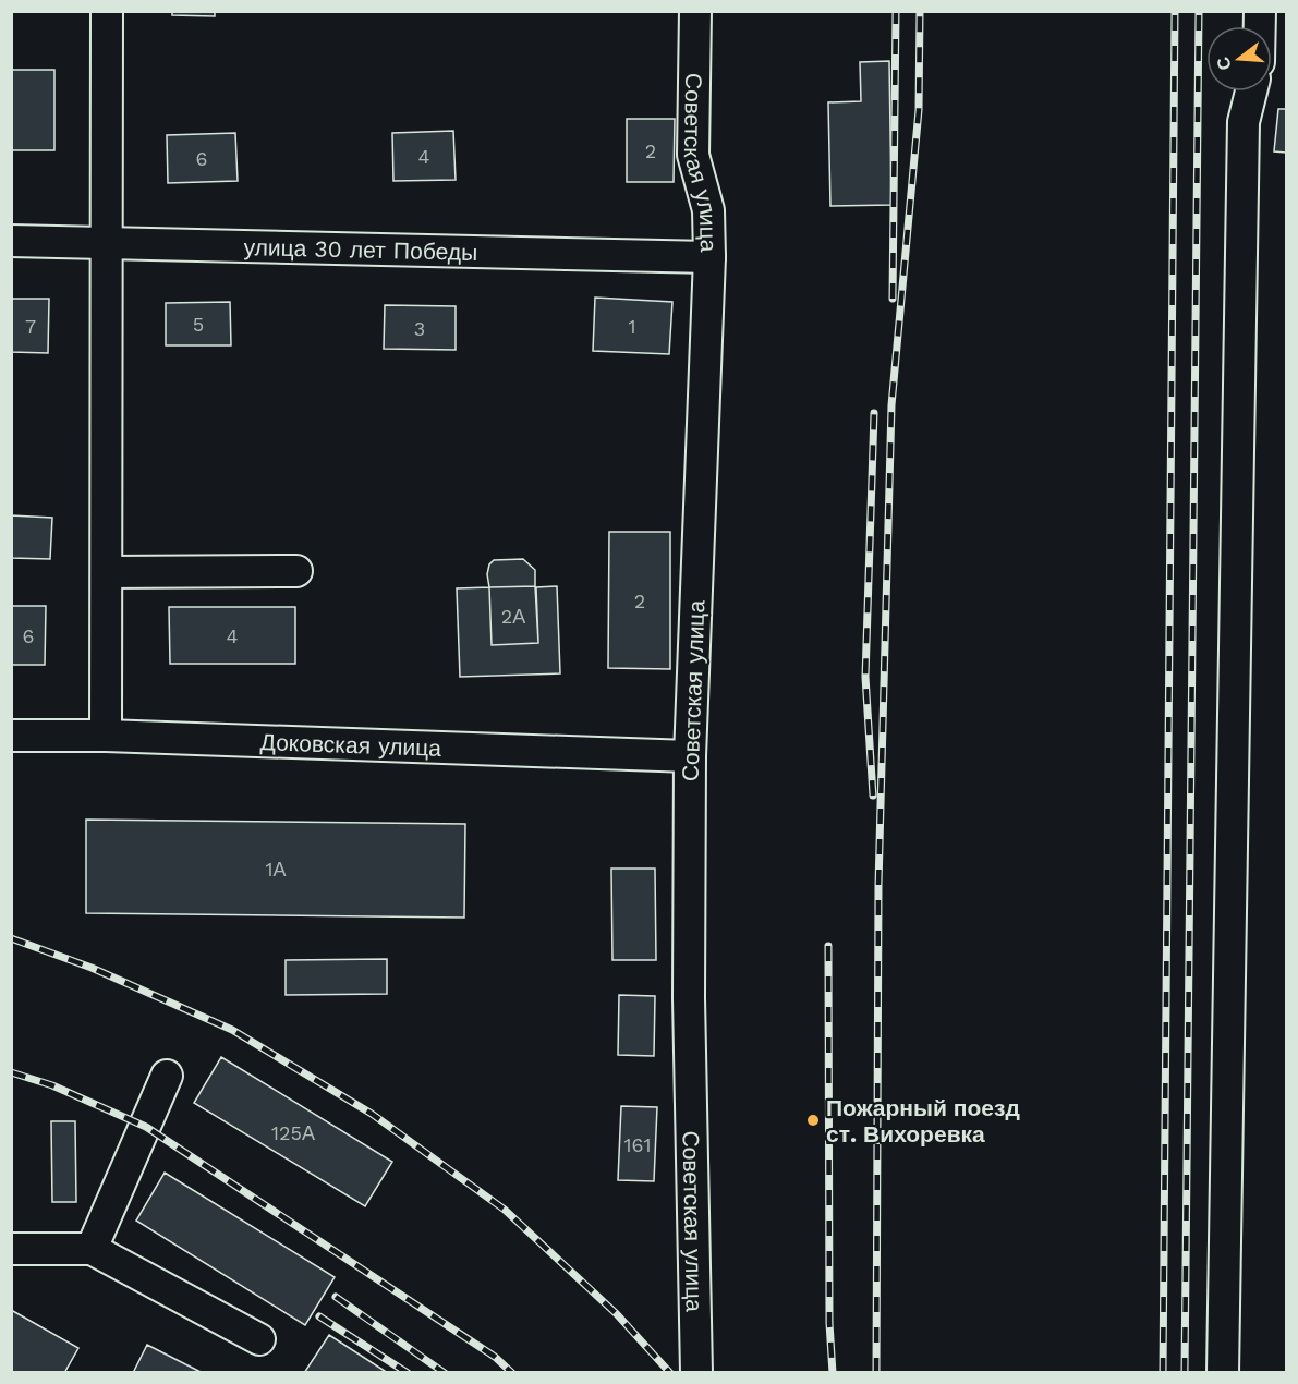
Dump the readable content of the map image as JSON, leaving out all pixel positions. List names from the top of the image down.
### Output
{
  "streets": {
    "street": ["Советская улица", "улица 30 лет Победы", "Доковская улица"]
  },
  "crossings": [
    ["Советская улица", "улица 30 лет Победы"],
    ["Советская улица", "Доковская улица"]
  ],
  "places": ["Пожарный поезд ст. Вихоревка"],
  "house_numbers": [
    "2",
    "4",
    "6",
    "5",
    "7",
    "1",
    "3",
    "2",
    "2А",
    "6",
    "4",
    "1А",
    "125А",
    "161"
  ],
  "north": "left"
}
